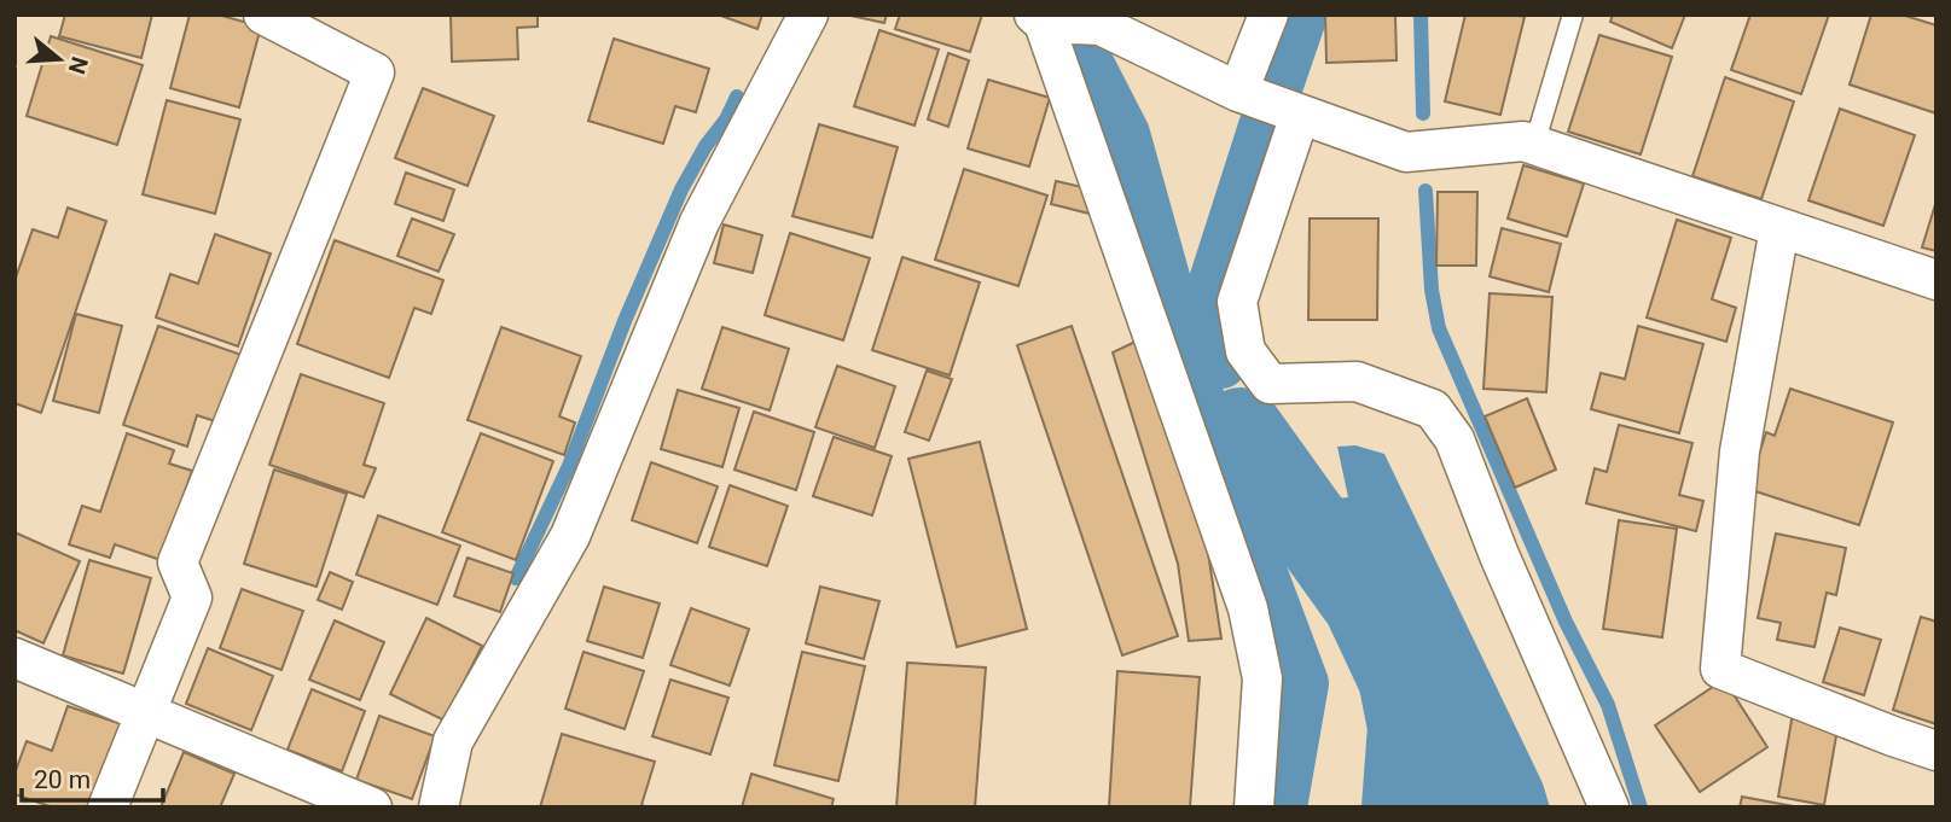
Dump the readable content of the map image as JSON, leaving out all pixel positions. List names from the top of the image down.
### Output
{
  "scale_bar": "20 m",
  "north": "right"
}
